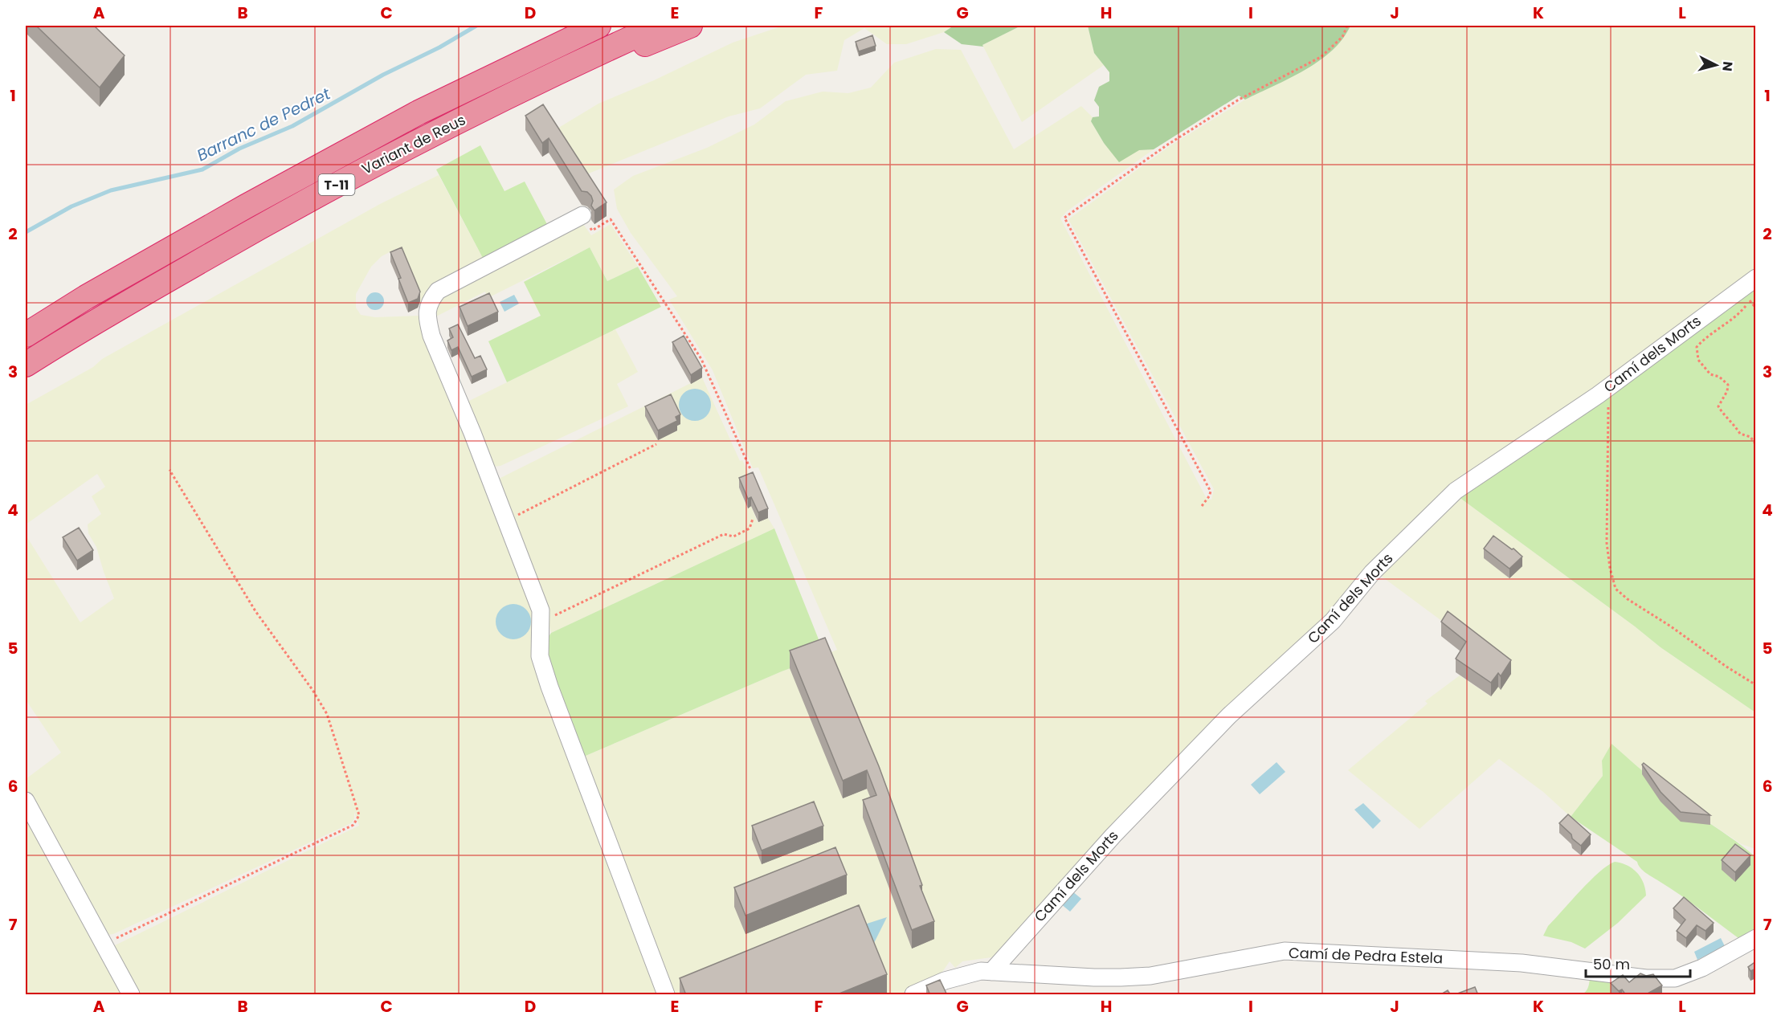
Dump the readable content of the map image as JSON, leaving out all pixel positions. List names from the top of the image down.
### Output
{
  "streets": {
    "highway": ["Variant de Reus", "T-11"],
    "lane": ["Camí dels Morts", "Camí de Pedra Estela"]
  },
  "crossings": [
    ["Camí dels Morts", "Camí de Pedra Estela"]
  ],
  "water": ["Barranc de Pedret"],
  "scale_bar": "50 m",
  "north": "right",
  "grid": {
    "columns": [
      "A",
      "B",
      "C",
      "D",
      "E",
      "F",
      "G",
      "H",
      "I",
      "J",
      "K",
      "L"
    ],
    "rows": [
      "1",
      "2",
      "3",
      "4",
      "5",
      "6",
      "7"
    ]
  }
}
